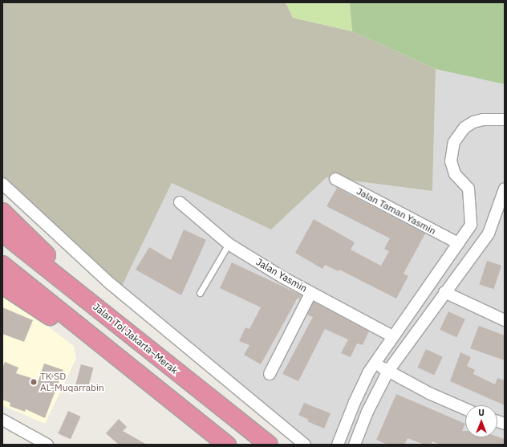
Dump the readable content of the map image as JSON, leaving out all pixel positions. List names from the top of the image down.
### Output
{
  "streets": {
    "highway": ["Jalan Tol Jakarta–Merak"],
    "street": ["Jalan Taman Yasmin", "Jalan Yasmin"]
  },
  "places": ["TK SD AL-Muqarrabin"],
  "north": "top"
}
